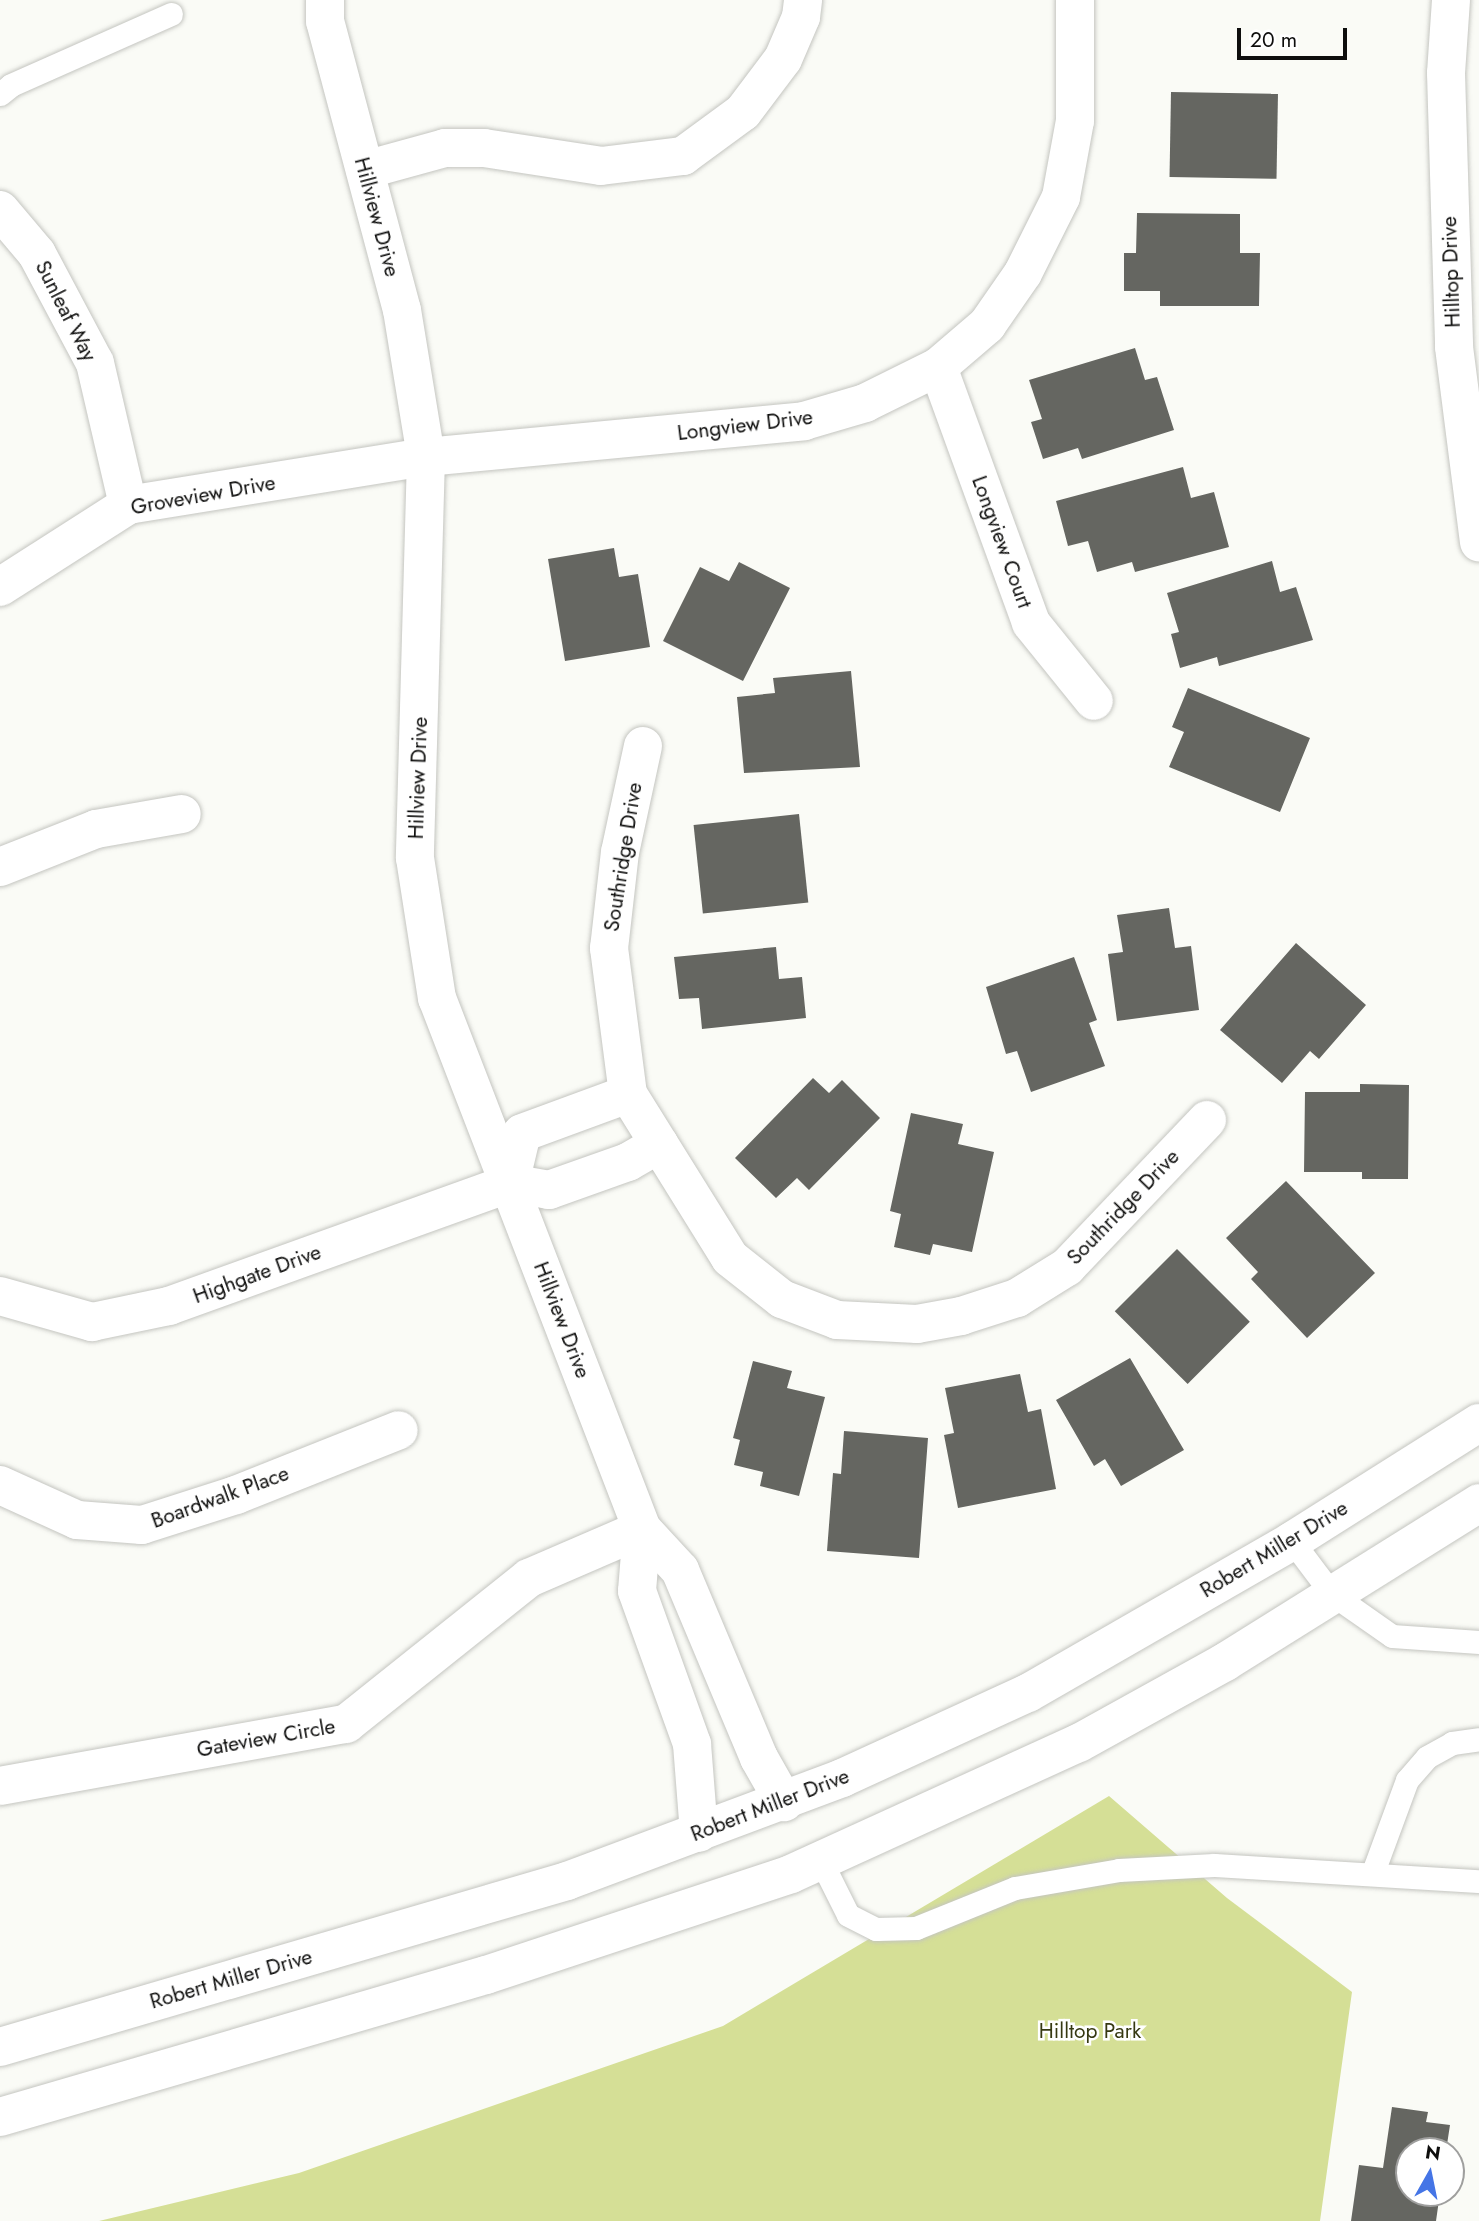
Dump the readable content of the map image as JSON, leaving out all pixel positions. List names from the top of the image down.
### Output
{
  "streets": {
    "street": [
      "Hillview Drive",
      "Hilltop Drive",
      "Sunleaf Way",
      "Longview Drive",
      "Groveview Drive",
      "Longview Court",
      "Southridge Drive",
      "Highgate Drive",
      "Boardwalk Place",
      "Robert Miller Drive",
      "Gateview Circle"
    ]
  },
  "crossings": [
    ["Hillview Drive", "Longview Drive"],
    ["Hillview Drive", "Groveview Drive"],
    ["Hillview Drive", "Highgate Drive"],
    ["Hillview Drive", "Gateview Circle"],
    ["Sunleaf Way", "Groveview Drive"],
    ["Longview Drive", "Groveview Drive"],
    ["Longview Drive", "Longview Court"]
  ],
  "parks": ["Hilltop Park"],
  "scale_bar": "20 m",
  "north": "top"
}
